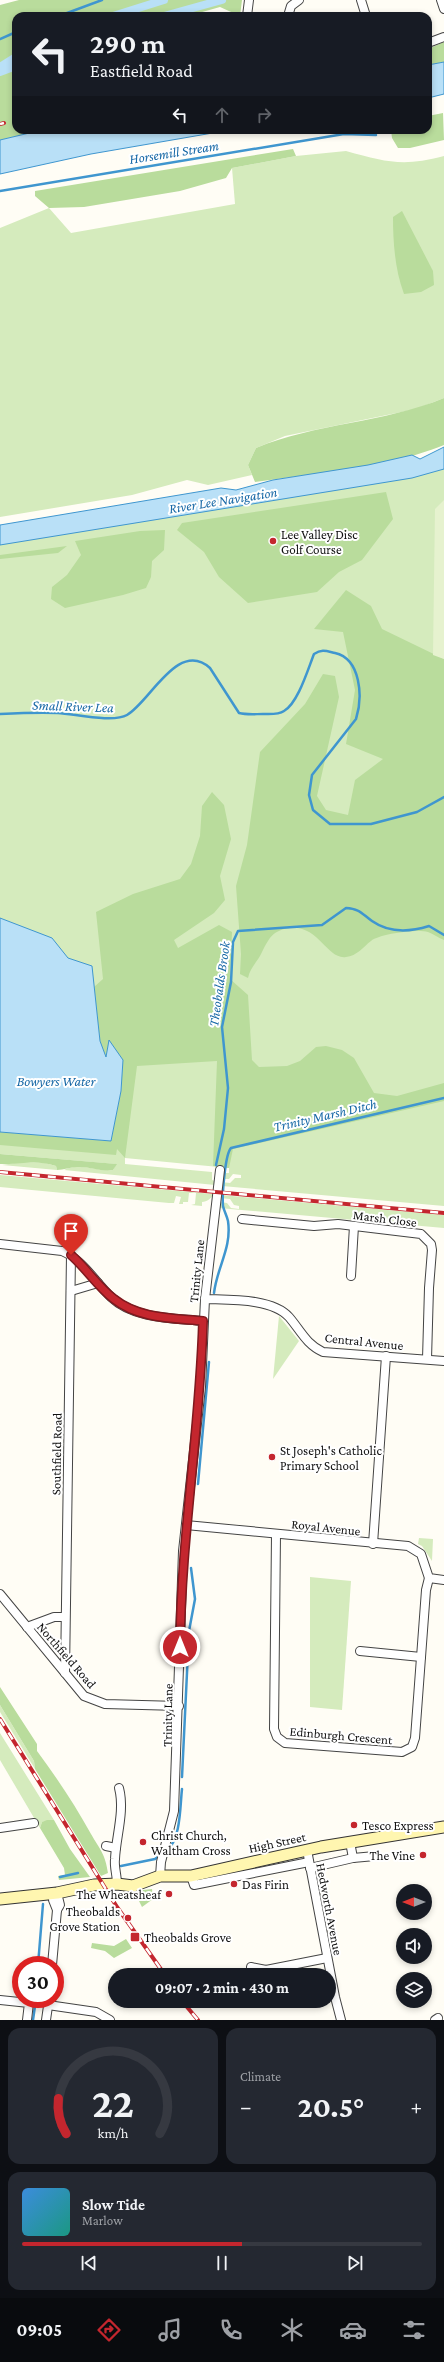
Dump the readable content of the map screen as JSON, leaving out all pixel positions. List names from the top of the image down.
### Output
{
  "streets": {
    "main road": ["High Street"],
    "street": [
      "Marsh Close",
      "Trinity Lane",
      "Central Avenue",
      "Southfield Road",
      "Royal Avenue",
      "Northfield Road",
      "Edinburgh Crescent",
      "Hedworth Avenue"
    ]
  },
  "crossings": [
    ["Marsh Close", "Central Avenue"],
    ["Trinity Lane", "Central Avenue"],
    ["Trinity Lane", "Royal Avenue"],
    ["Trinity Lane", "Northfield Road"],
    ["Trinity Lane", "High Street"],
    ["Southfield Road", "Northfield Road"],
    ["Royal Avenue", "Edinburgh Crescent"],
    ["High Street", "Hedworth Avenue"]
  ],
  "water": [
    "Horsemill Stream",
    "River Lee Navigation",
    "Small River Lea",
    "Theobalds Brook",
    "Bowyers Water",
    "Trinity Marsh Ditch"
  ],
  "places": {
    "other": [
      "Lee Valley Disc Golf Course",
      "St Joseph's Catholic Primary School",
      "Tesco Express",
      "Christ Church, Waltham Cross",
      "The Vine",
      "Das Firin",
      "The Wheatsheaf",
      "Theobalds Grove Station"
    ],
    "transit": ["Theobalds Grove"]
  },
  "north": "left",
  "page": {
    "turn": ["290 m", "Eastfield Road"],
    "limit": "30",
    "trip": "09:07 · 2 min · 430 m",
    "tile": "Climate",
    "heat": ["−", "20.5°", "+"],
    "song": ["Slow Tide", "Marlow"],
    "tabs": "09:05",
    "gauge": ["22", "km/h"]
  }
}
